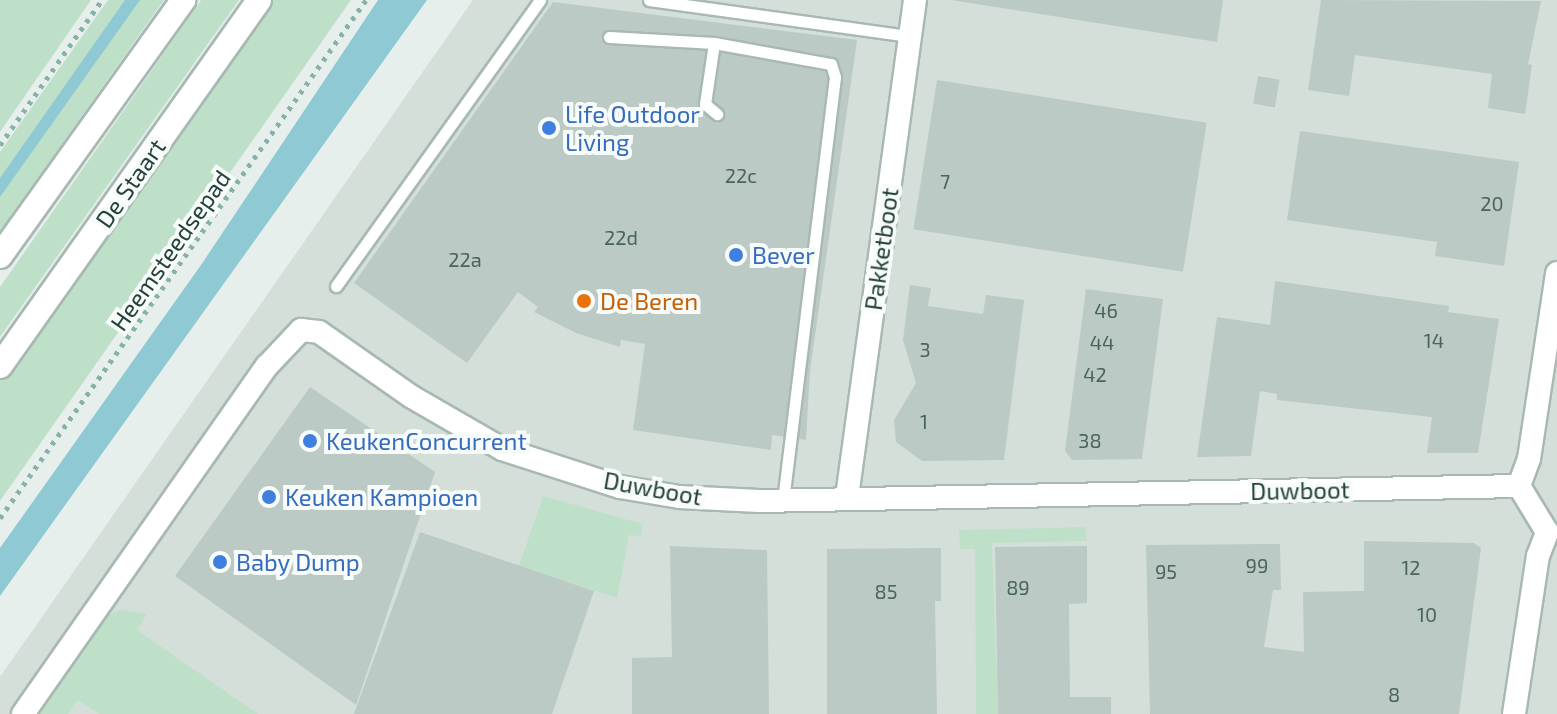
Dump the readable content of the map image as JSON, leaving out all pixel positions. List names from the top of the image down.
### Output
{
  "streets": {
    "main road": ["De Staart"],
    "street": ["Pakketboot", "Duwboot"],
    "path": ["Heemsteedsepad"]
  },
  "crossings": [
    ["Pakketboot", "Duwboot"]
  ],
  "places": [
    "Life Outdoor Living",
    "Bever",
    "De Beren",
    "KeukenConcurrent",
    "Keuken Kampioen",
    "Baby Dump"
  ],
  "house_numbers": [
    "22c",
    "7",
    "20",
    "22d",
    "22a",
    "46",
    "14",
    "44",
    "3",
    "42",
    "1",
    "38",
    "99",
    "12",
    "95",
    "89",
    "85",
    "10",
    "8"
  ]
}
